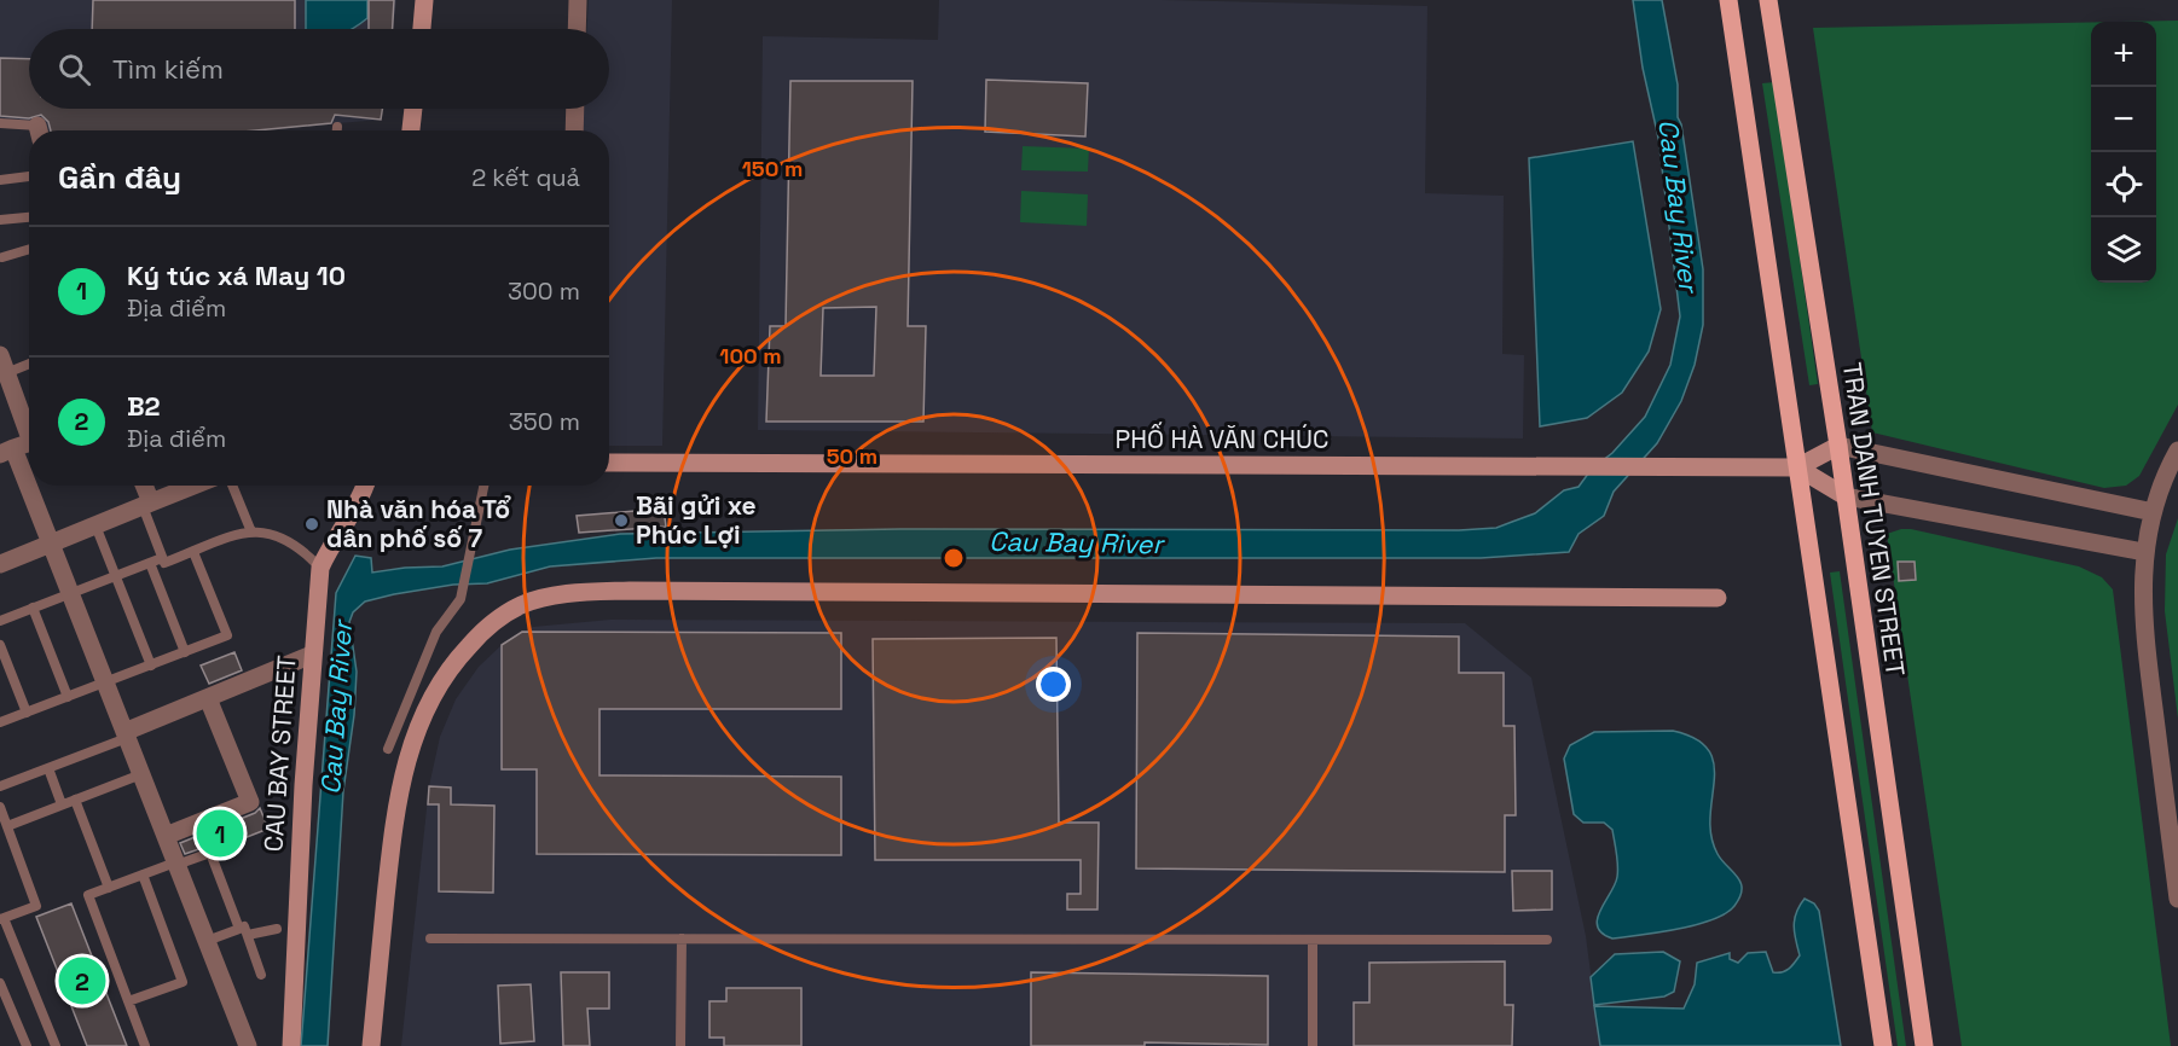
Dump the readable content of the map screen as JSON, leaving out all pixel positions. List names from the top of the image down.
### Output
{
  "streets": {
    "main road": ["TRAN DANH TUYEN STREET"],
    "street": ["PHỐ HÀ VĂN CHÚC", "CAU BAY STREET"]
  },
  "crossings": [
    ["PHỐ HÀ VĂN CHÚC", "TRAN DANH TUYEN STREET"]
  ],
  "water": ["Cau Bay River"],
  "places": ["Bãi gửi xe Phúc Lợi", "Nhà văn hóa Tổ dân phố số 7"],
  "page": {
    "map_buttons": ["+", "−"],
    "search": "Tìm kiếm",
    "heading": ["Gần đây", "2 kết quả"],
    "list": [
      {
        "mark": "1",
        "name": "Ký túc xá May 10",
        "note": "Địa điểm",
        "value": "300 m"
      },
      {
        "mark": "2",
        "name": "B2",
        "note": "Địa điểm",
        "value": "350 m"
      }
    ],
    "pins": ["1", "2"]
  },
  "rings": ["150 m", "100 m", "50 m"]
}
